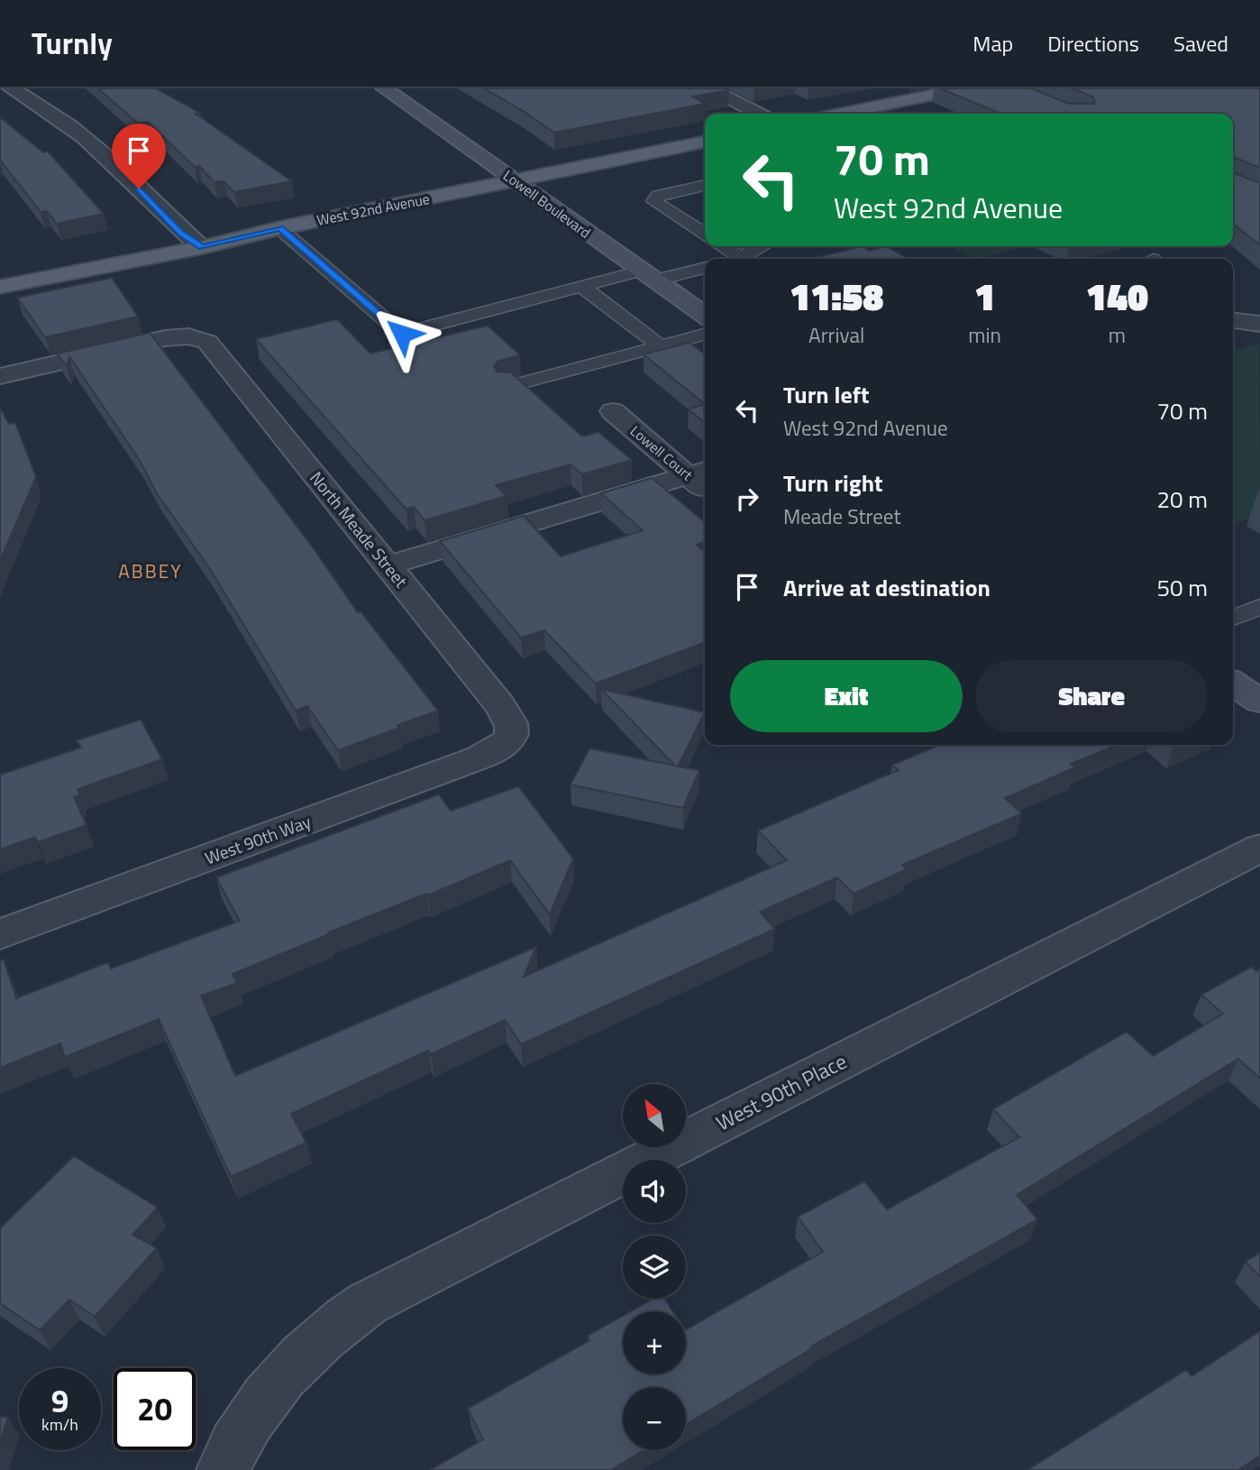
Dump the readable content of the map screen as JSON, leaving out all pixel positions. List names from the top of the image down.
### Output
{
  "streets": {
    "main road": ["West 92nd Avenue"],
    "street": [
      "Lowell Boulevard",
      "Lowell Court",
      "North Meade Street",
      "West 90th Way",
      "West 90th Place"
    ]
  },
  "crossings": [
    ["Lowell Boulevard", "West 92nd Avenue"],
    ["North Meade Street", "West 90th Way"]
  ],
  "districts": ["ABBEY"],
  "north": "top left",
  "page": {
    "header": "Turnly",
    "nav": ["Map", "Directions", "Saved"],
    "turn": ["70 m", "West 92nd Avenue"],
    "eta": [
      "11:58",
      "Arrival",
      "1",
      "min",
      "140",
      "m"
    ],
    "list": [
      {
        "name": "Turn left",
        "note": "West 92nd Avenue",
        "value": "70 m"
      },
      {
        "name": "Turn right",
        "note": "Meade Street",
        "value": "20 m"
      },
      {
        "name": "Arrive at destination",
        "value": "50 m"
      }
    ],
    "buttons": ["Exit", "Share"],
    "map_buttons": ["+", "−"],
    "speed": "9 km/h",
    "limit": "20"
  }
}
